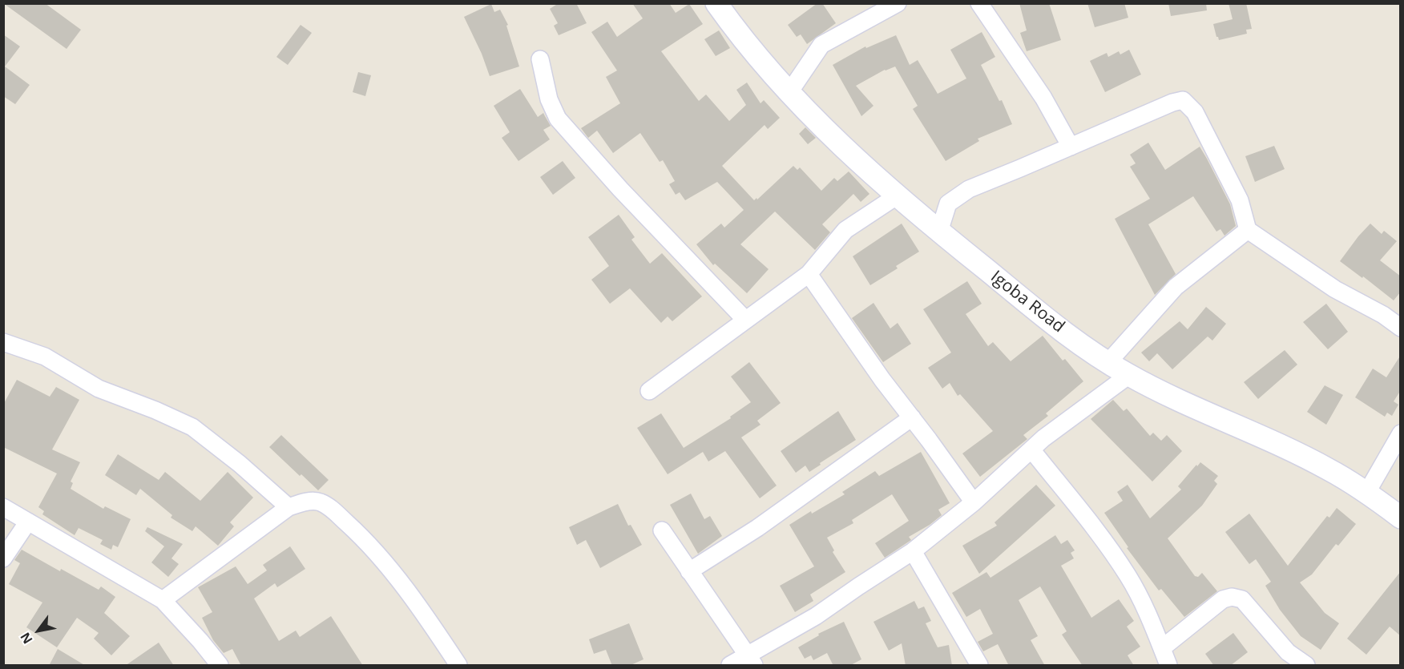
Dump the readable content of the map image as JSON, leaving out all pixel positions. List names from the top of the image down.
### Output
{
  "streets": {
    "street": ["Igoba Road"]
  },
  "north": "bottom left"
}
